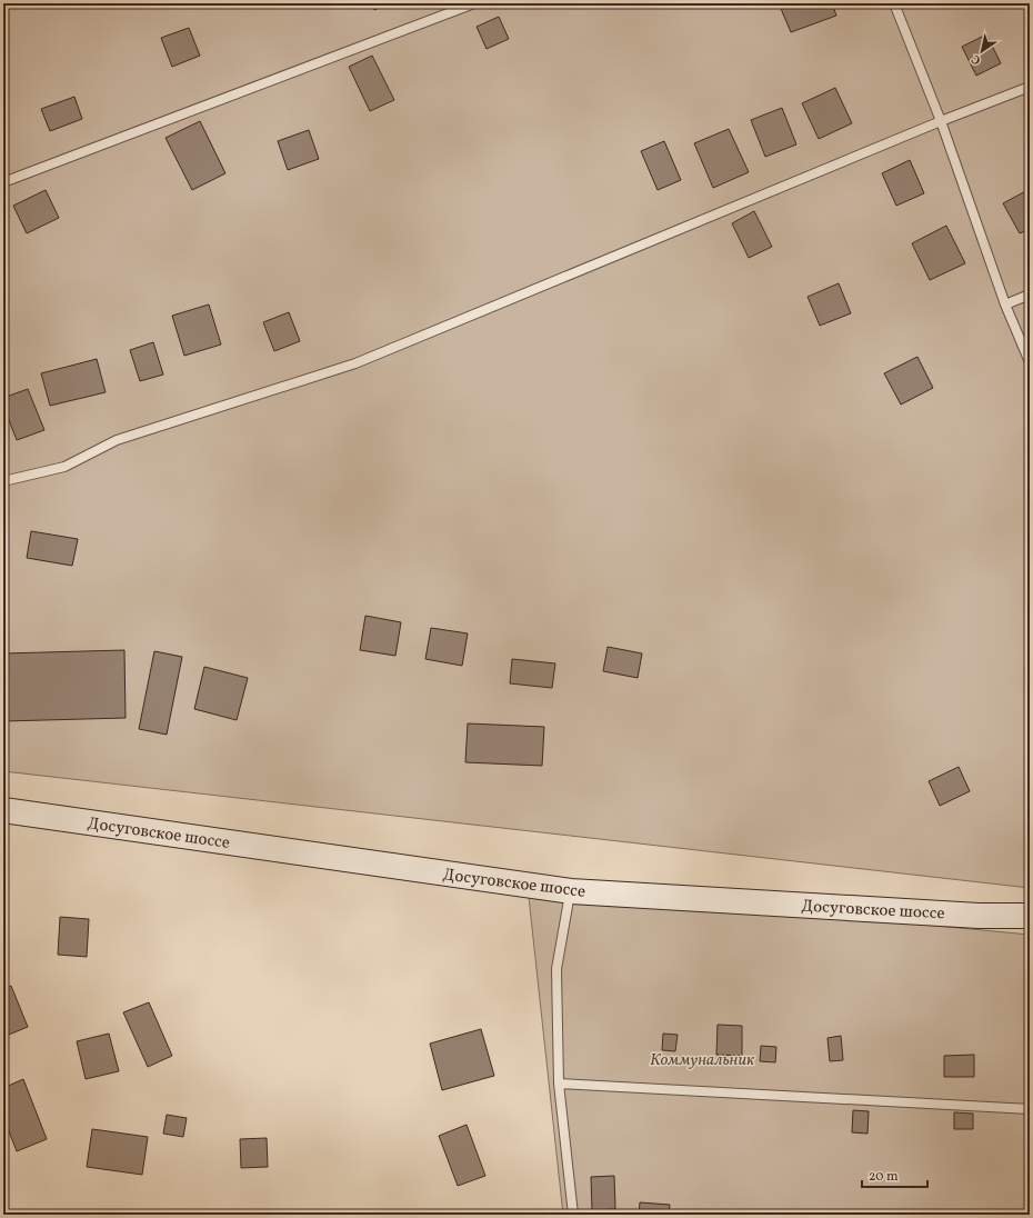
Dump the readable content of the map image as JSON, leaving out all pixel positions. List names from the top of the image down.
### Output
{
  "streets": {
    "main road": ["Досуговское шоссе"]
  },
  "parks": ["Коммунальник"],
  "scale_bar": "20 m",
  "north": "bottom left"
}
